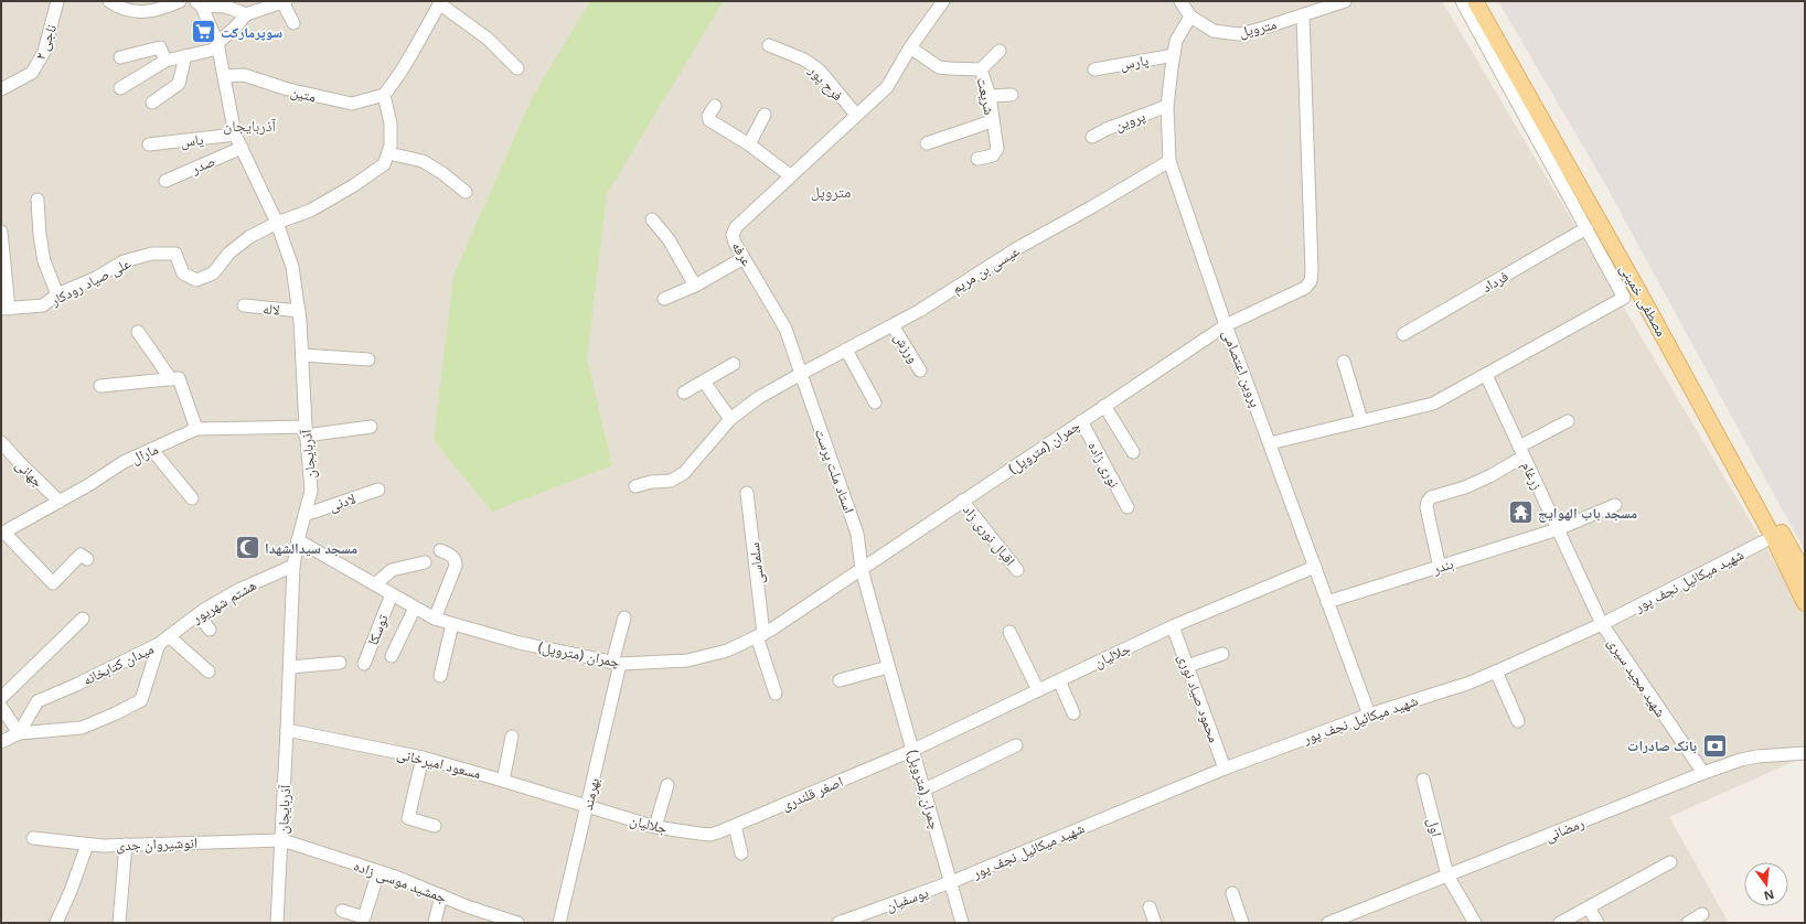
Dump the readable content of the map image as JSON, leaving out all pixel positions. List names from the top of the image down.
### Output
{
  "streets": {
    "main road": ["مصطفی خمینی"],
    "street": [
      "متروپل",
      "ناجی ۲",
      "پارس",
      "فرح پور",
      "متین",
      "شریعت",
      "پروین",
      "یاس",
      "صدر",
      "عرفه",
      "عیسی بن مریم",
      "علی صیاد رودکار",
      "فرداد",
      "لاله",
      "ورزش",
      "پروین اعتصامی",
      "چمران (متروپل)",
      "مارال",
      "آذربایجان",
      "نوری زاده",
      "استاد ملت پرست",
      "جهانی",
      "زرغام",
      "لادنی",
      "اقبال نوری زاد",
      "سلماسی",
      "بندر",
      "شهید میکائیل نجف پور",
      "هشتم شهریور",
      "توسکا",
      "جلالیان",
      "میدان کتابخانه",
      "شهید مجید سیری",
      "محمود صیاد نوری",
      "مسعود امیرخانی",
      "اصغر قلندری",
      "بهرمند",
      "اول",
      "رمضانی",
      "انوشیروان جدی",
      "جمشید موسی زاده",
      "یوسفیان"
    ]
  },
  "crossings": [
    ["متروپل", "پروین اعتصامی"],
    ["متروپل", "چمران (متروپل)"],
    ["پارس", "پروین اعتصامی"],
    ["فرح پور", "عرفه"],
    ["متین", "آذربایجان"],
    ["شریعت", "عرفه"],
    ["پروین", "پروین اعتصامی"],
    ["یاس", "آذربایجان"],
    ["صدر", "آذربایجان"],
    ["عرفه", "عیسی بن مریم"],
    ["عرفه", "استاد ملت پرست"],
    ["عیسی بن مریم", "ورزش"],
    ["عیسی بن مریم", "پروین اعتصامی"],
    ["عیسی بن مریم", "استاد ملت پرست"],
    ["علی صیاد رودکار", "آذربایجان"],
    ["لاله", "آذربایجان"],
    ["پروین اعتصامی", "چمران (متروپل)"],
    ["پروین اعتصامی", "بندر"],
    ["پروین اعتصامی", "شهید میکائیل نجف پور"],
    ["پروین اعتصامی", "جلالیان"],
    ["چمران (متروپل)", "آذربایجان"],
    ["چمران (متروپل)", "نوری زاده"],
    ["چمران (متروپل)", "استاد ملت پرست"],
    ["چمران (متروپل)", "اقبال نوری زاد"],
    ["چمران (متروپل)", "سلماسی"],
    ["چمران (متروپل)", "شهید میکائیل نجف پور"],
    ["چمران (متروپل)", "توسکا"],
    ["چمران (متروپل)", "جلالیان"],
    ["چمران (متروپل)", "اصغر قلندری"],
    ["چمران (متروپل)", "بهرمند"],
    ["چمران (متروپل)", "یوسفیان"],
    ["مارال", "آذربایجان"],
    ["مارال", "جهانی"],
    ["آذربایجان", "لادنی"],
    ["آذربایجان", "هشتم شهریور"],
    ["آذربایجان", "مسعود امیرخانی"],
    ["آذربایجان", "انوشیروان جدی"],
    ["آذربایجان", "جمشید موسی زاده"],
    ["زرغام", "بندر"],
    ["زرغام", "شهید میکائیل نجف پور"],
    ["زرغام", "شهید مجید سیری"],
    ["شهید میکائیل نجف پور", "شهید مجید سیری"],
    ["شهید میکائیل نجف پور", "محمود صیاد نوری"],
    ["شهید میکائیل نجف پور", "یوسفیان"],
    ["هشتم شهریور", "میدان کتابخانه"],
    ["جلالیان", "محمود صیاد نوری"],
    ["جلالیان", "مسعود امیرخانی"],
    ["جلالیان", "اصغر قلندری"],
    ["جلالیان", "بهرمند"],
    ["شهید مجید سیری", "رمضانی"],
    ["مسعود امیرخانی", "بهرمند"],
    ["اول", "رمضانی"],
    ["انوشیروان جدی", "جمشید موسی زاده"]
  ],
  "districts": ["آذربایجان", "متروپل"],
  "places": {
    "supermarket": ["سوپرمارکت"],
    "temple": ["مسجد باب الهوایج"],
    "mosque": ["مسجد سیدالشهدا"],
    "bank": ["بانک صادرات"]
  },
  "north": "bottom"
}
